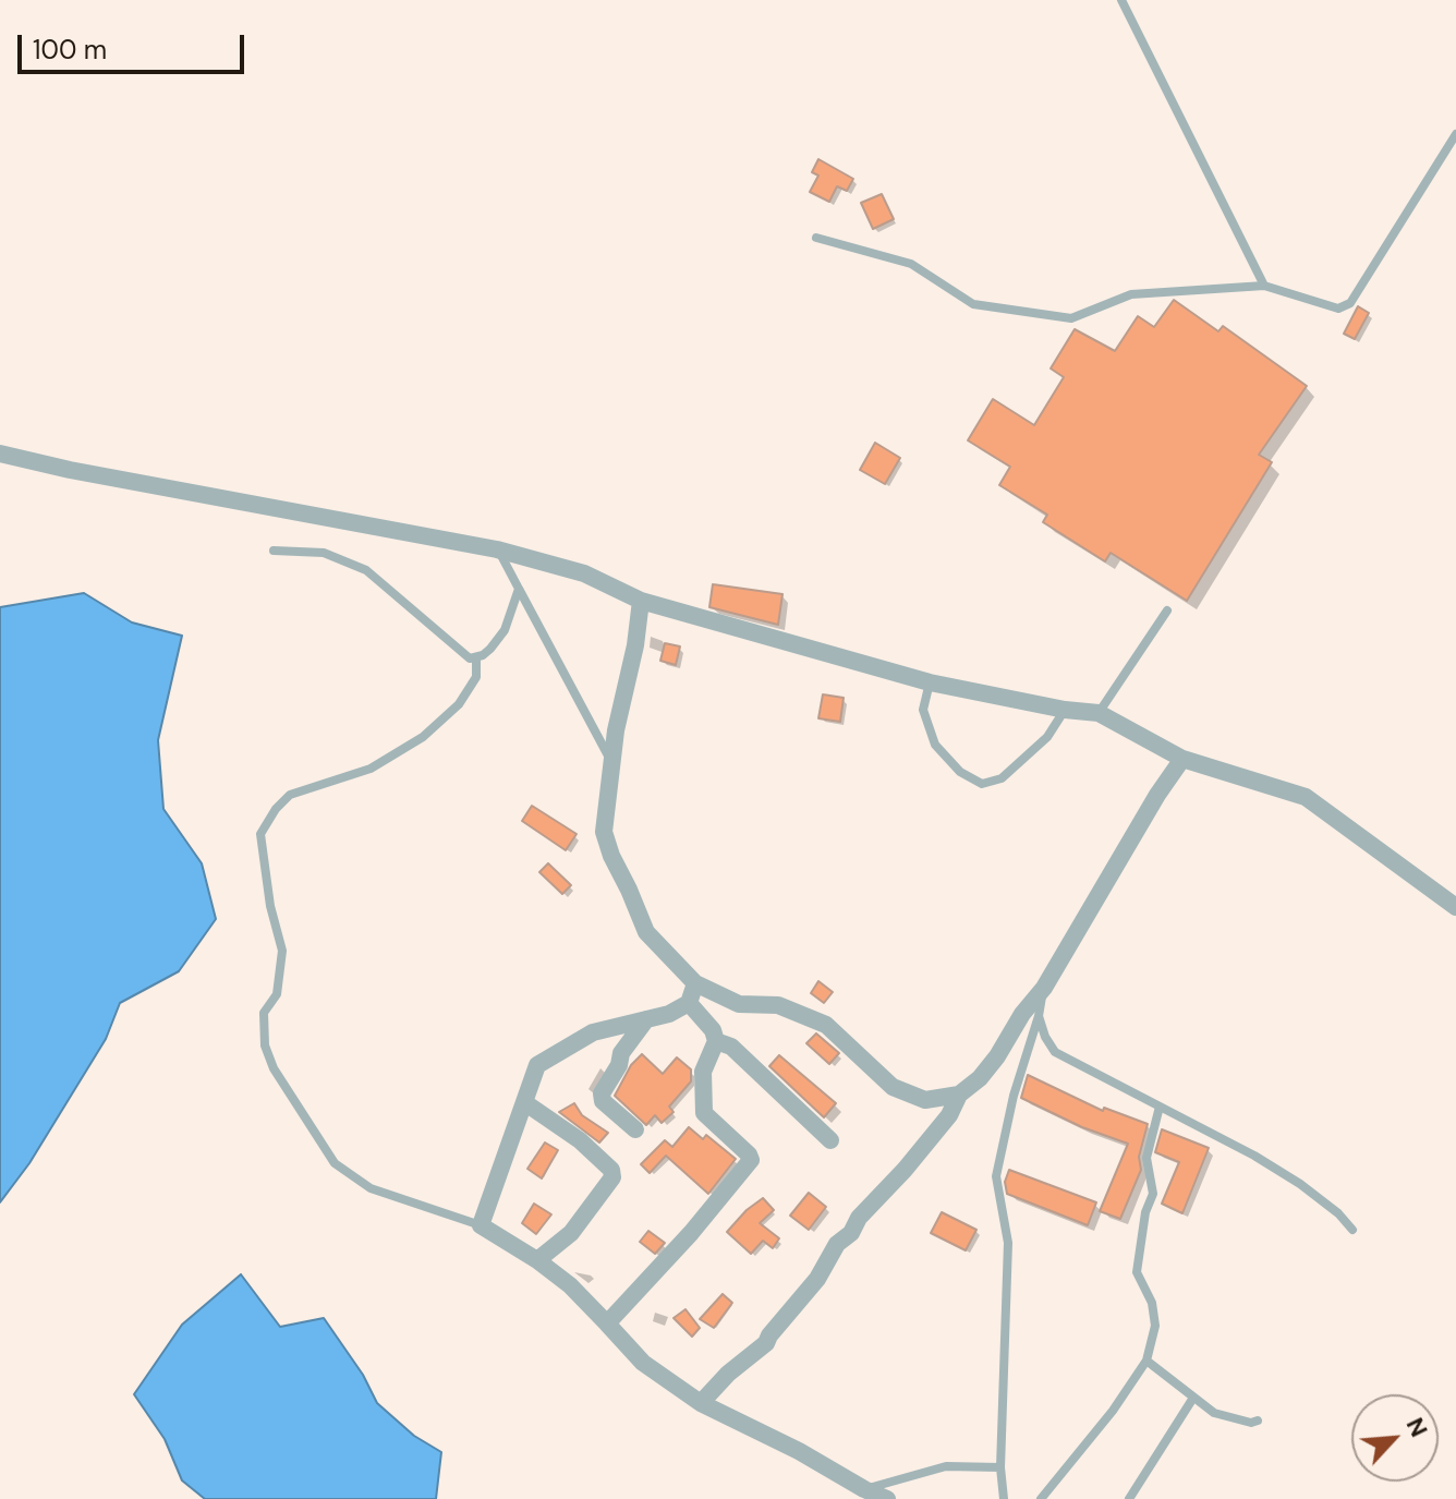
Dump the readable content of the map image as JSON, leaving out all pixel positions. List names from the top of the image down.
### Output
{
  "scale_bar": "100 m",
  "north": "top right"
}
